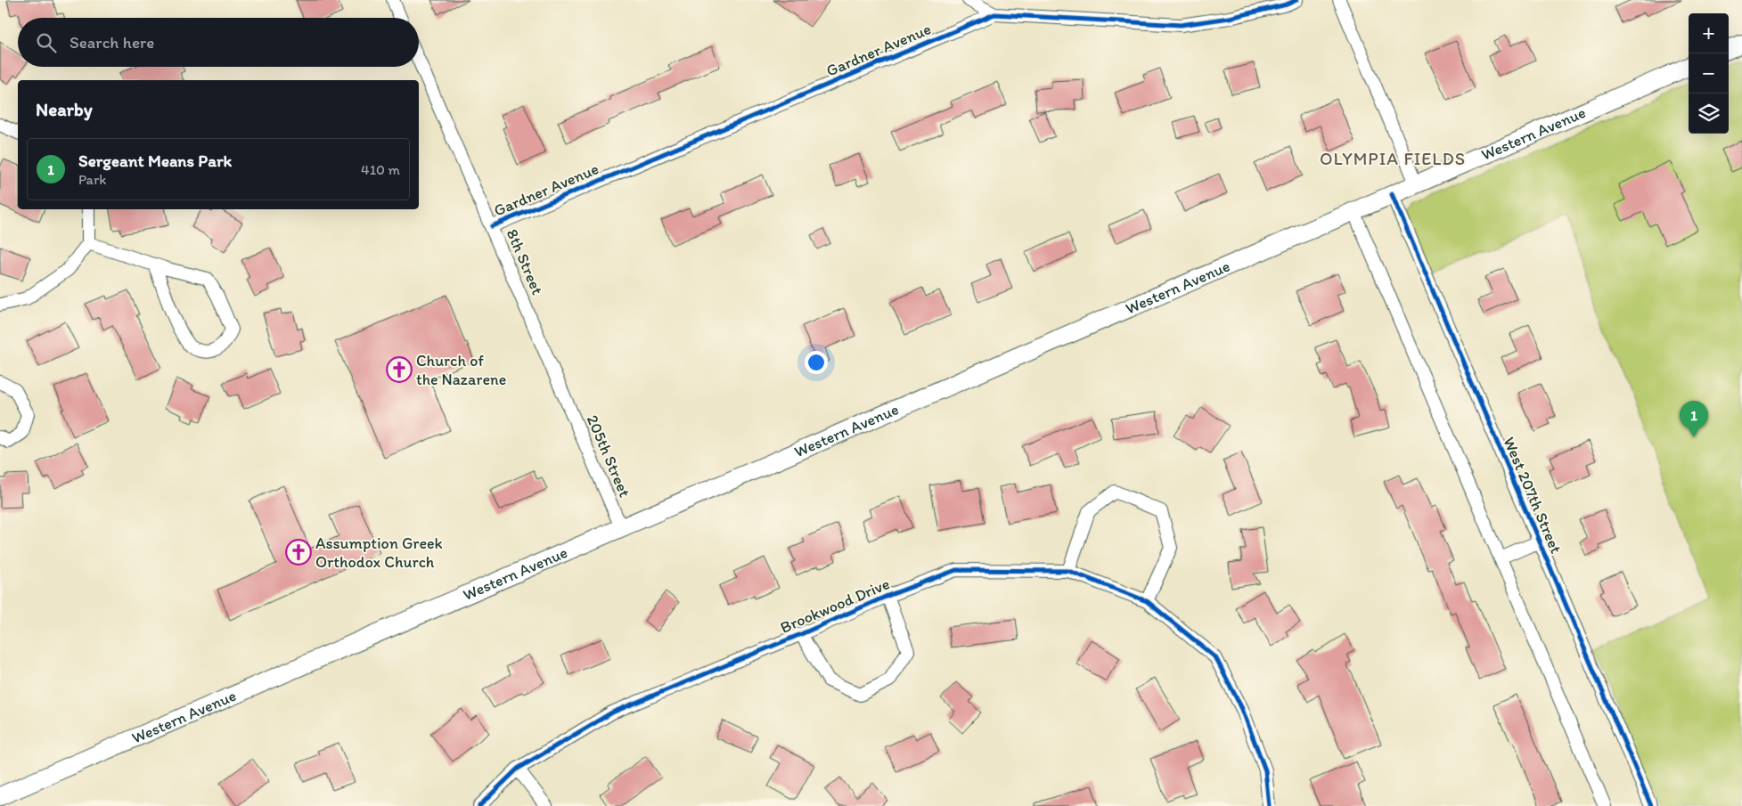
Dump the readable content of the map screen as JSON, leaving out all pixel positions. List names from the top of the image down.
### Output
{
  "streets": {
    "main road": ["Western Avenue"],
    "street": [
      "Gardner Avenue",
      "8th Street",
      "205th Street",
      "West 207th Street",
      "Brookwood Drive"
    ]
  },
  "crossings": [
    ["Gardner Avenue", "8th Street"],
    ["Western Avenue", "205th Street"],
    ["Western Avenue", "West 207th Street"],
    ["8th Street", "205th Street"]
  ],
  "districts": ["OLYMPIA FIELDS"],
  "places": {
    "church": ["Church of the Nazarene", "Assumption Greek Orthodox Church"]
  },
  "page": {
    "map_buttons": ["+", "−"],
    "search": "Search here",
    "heading": "Nearby",
    "list": [
      {
        "mark": "1",
        "name": "Sergeant Means Park",
        "note": "Park",
        "value": "410 m"
      }
    ],
    "pins": "1"
  }
}
